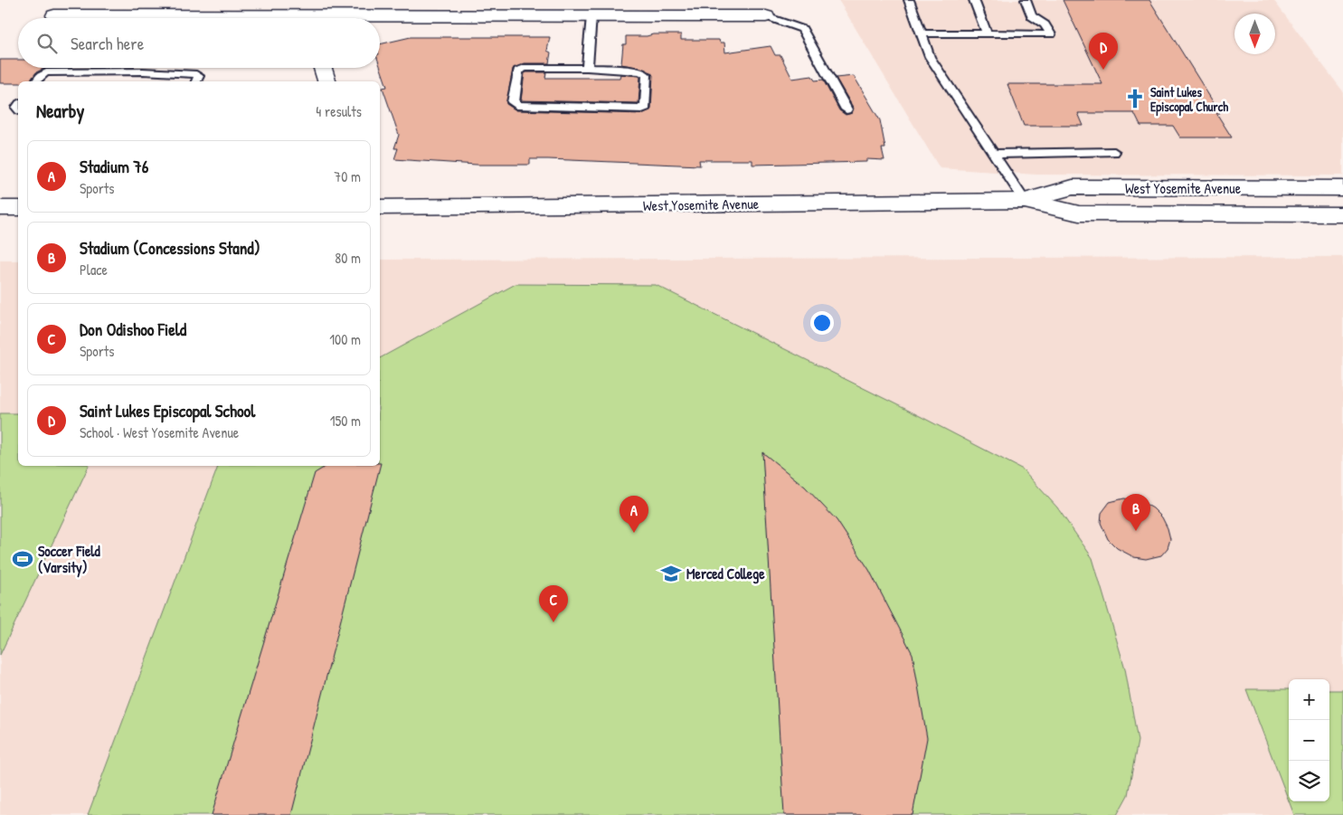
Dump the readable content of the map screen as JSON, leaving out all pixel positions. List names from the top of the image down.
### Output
{
  "streets": {
    "main road": ["West Yosemite Avenue"]
  },
  "places": {
    "church": ["Saint Lukes Episcopal Church"],
    "sports": ["Soccer Field (Varsity)"],
    "school or university": ["Merced College"]
  },
  "north": "bottom",
  "page": {
    "search": "Search here",
    "pins": [
      "D",
      "B",
      "A",
      "C"
    ],
    "heading": ["Nearby", "4 results"],
    "list": [
      {
        "mark": "A",
        "name": "Stadium 76",
        "note": "Sports",
        "value": "70 m"
      },
      {
        "mark": "B",
        "name": "Stadium (Concessions Stand)",
        "note": "Place",
        "value": "80 m"
      },
      {
        "mark": "C",
        "name": "Don Odishoo Field",
        "note": "Sports",
        "value": "100 m"
      },
      {
        "mark": "D",
        "name": "Saint Lukes Episcopal School",
        "note": "School · West Yosemite Avenue",
        "value": "150 m"
      }
    ],
    "map_buttons": ["+", "−"]
  }
}
